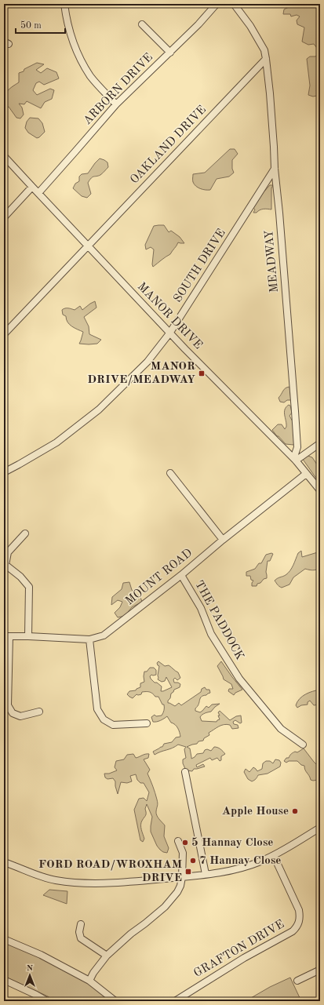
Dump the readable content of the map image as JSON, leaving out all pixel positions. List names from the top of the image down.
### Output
{
  "streets": {
    "street": [
      "ARBORN DRIVE",
      "OAKLAND DRIVE",
      "MEADWAY",
      "SOUTH DRIVE",
      "MANOR DRIVE",
      "MOUNT ROAD",
      "THE PADDOCK",
      "GRAFTON DRIVE"
    ]
  },
  "crossings": [
    ["ARBORN DRIVE", "MANOR DRIVE"],
    ["OAKLAND DRIVE", "MEADWAY"],
    ["OAKLAND DRIVE", "MANOR DRIVE"],
    ["MEADWAY", "SOUTH DRIVE"],
    ["MEADWAY", "MANOR DRIVE"],
    ["SOUTH DRIVE", "MANOR DRIVE"],
    ["MANOR DRIVE", "MOUNT ROAD"],
    ["MOUNT ROAD", "THE PADDOCK"]
  ],
  "places": {
    "transit": ["MANOR DRIVE/MEADWAY", "FORD ROAD/WROXHAM DRIVE"],
    "other": ["Apple House", "5 Hannay Close", "7 Hannay Close"]
  },
  "scale_bar": "50 m",
  "north": "top"
}
